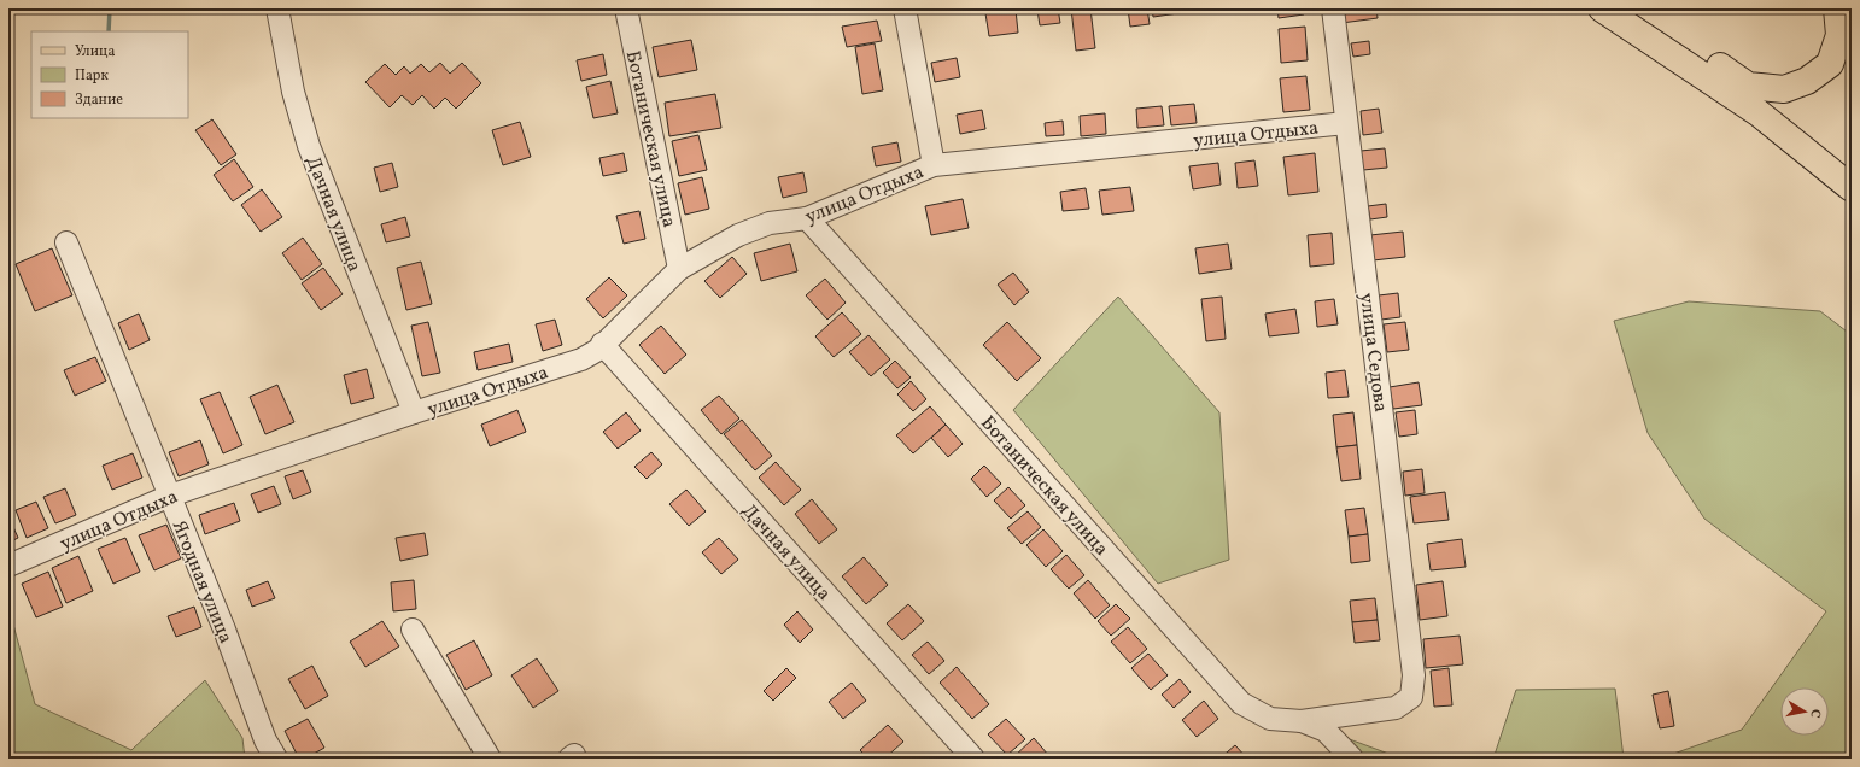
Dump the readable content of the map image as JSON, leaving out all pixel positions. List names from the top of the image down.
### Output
{
  "streets": {
    "street": [
      "улица Отдыха",
      "Ботаническая улица",
      "Дачная улица",
      "улица Седова",
      "Ягодная улица"
    ]
  },
  "crossings": [
    ["улица Отдыха", "Ботаническая улица"],
    ["улица Отдыха", "Дачная улица"],
    ["улица Отдыха", "улица Седова"],
    ["улица Отдыха", "Ягодная улица"],
    ["Ботаническая улица", "улица Седова"]
  ],
  "legend": ["Улица", "Парк", "Здание"],
  "north": "right"
}
